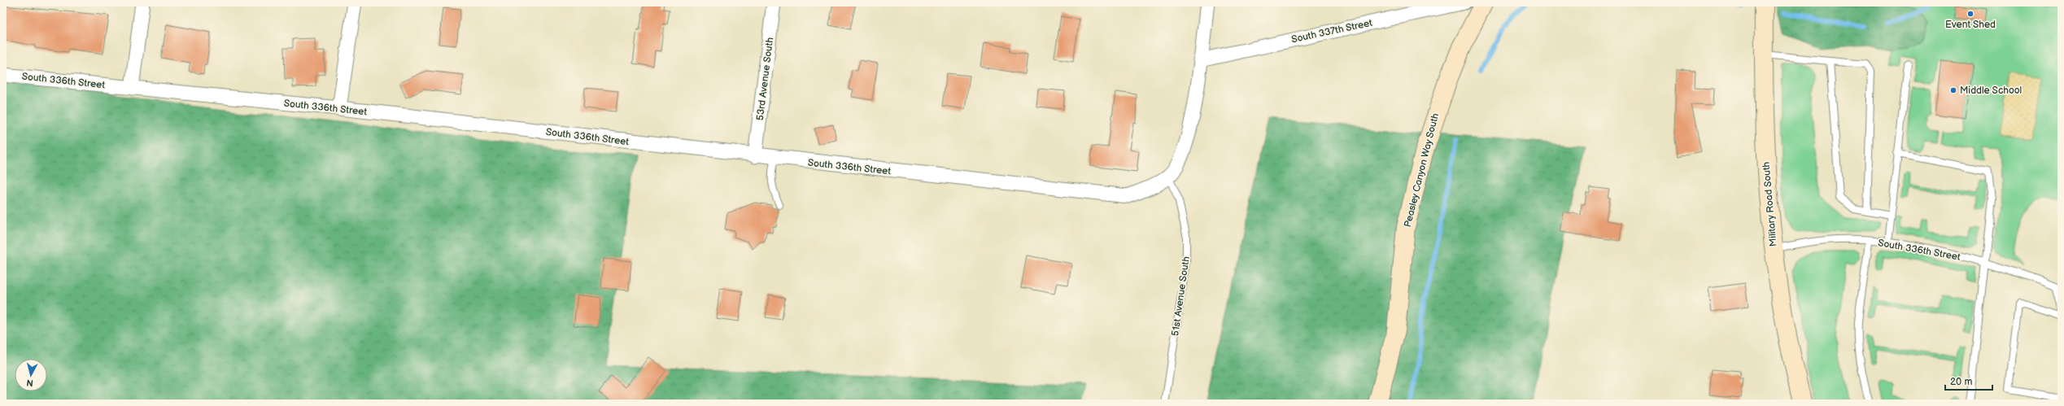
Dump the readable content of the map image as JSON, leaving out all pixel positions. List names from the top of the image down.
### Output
{
  "streets": {
    "street": [
      "South 337th Street",
      "53rd Avenue South",
      "South 336th Street",
      "Peasley Canyon Way South",
      "Military Road South"
    ],
    "lane": ["51st Avenue South"]
  },
  "crossings": [
    ["53rd Avenue South", "South 336th Street"],
    ["South 336th Street", "Military Road South"],
    ["South 336th Street", "51st Avenue South"]
  ],
  "places": ["Event Shed", "Middle School"],
  "scale_bar": "20 m",
  "north": "bottom"
}
